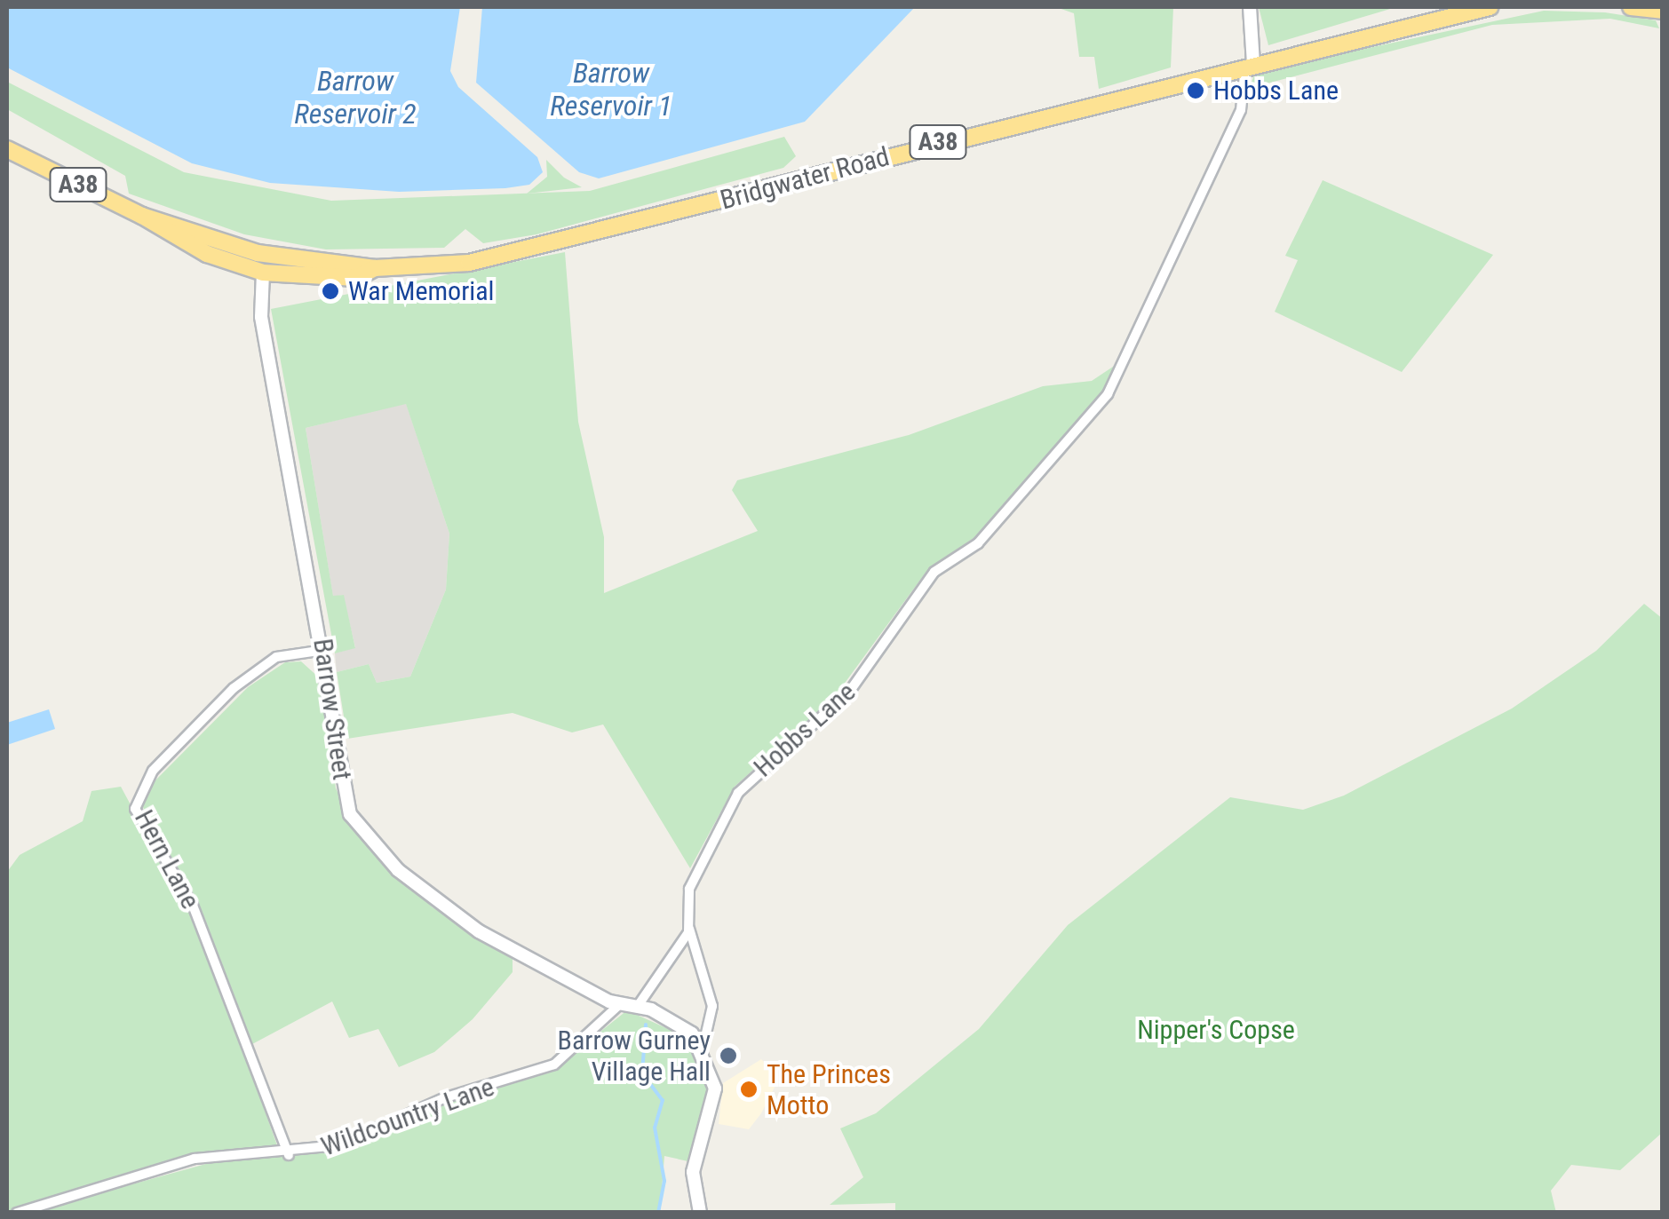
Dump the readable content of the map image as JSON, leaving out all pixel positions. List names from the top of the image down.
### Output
{
  "streets": {
    "highway": ["A38", "Bridgwater Road"],
    "main road": ["Barrow Street"],
    "street": ["Hobbs Lane", "Hern Lane", "Wildcountry Lane"]
  },
  "crossings": [
    ["Bridgwater Road", "Barrow Street"],
    ["Bridgwater Road", "Hobbs Lane"],
    ["Barrow Street", "Hern Lane"],
    ["Barrow Street", "Wildcountry Lane"],
    ["Hern Lane", "Wildcountry Lane"]
  ],
  "water": ["Barrow Reservoir 1", "Barrow Reservoir 2"],
  "parks": ["Nipper's Copse"],
  "places": [
    "Hobbs Lane",
    "War Memorial",
    "Barrow Gurney Village Hall",
    "The Princes Motto"
  ]
}
